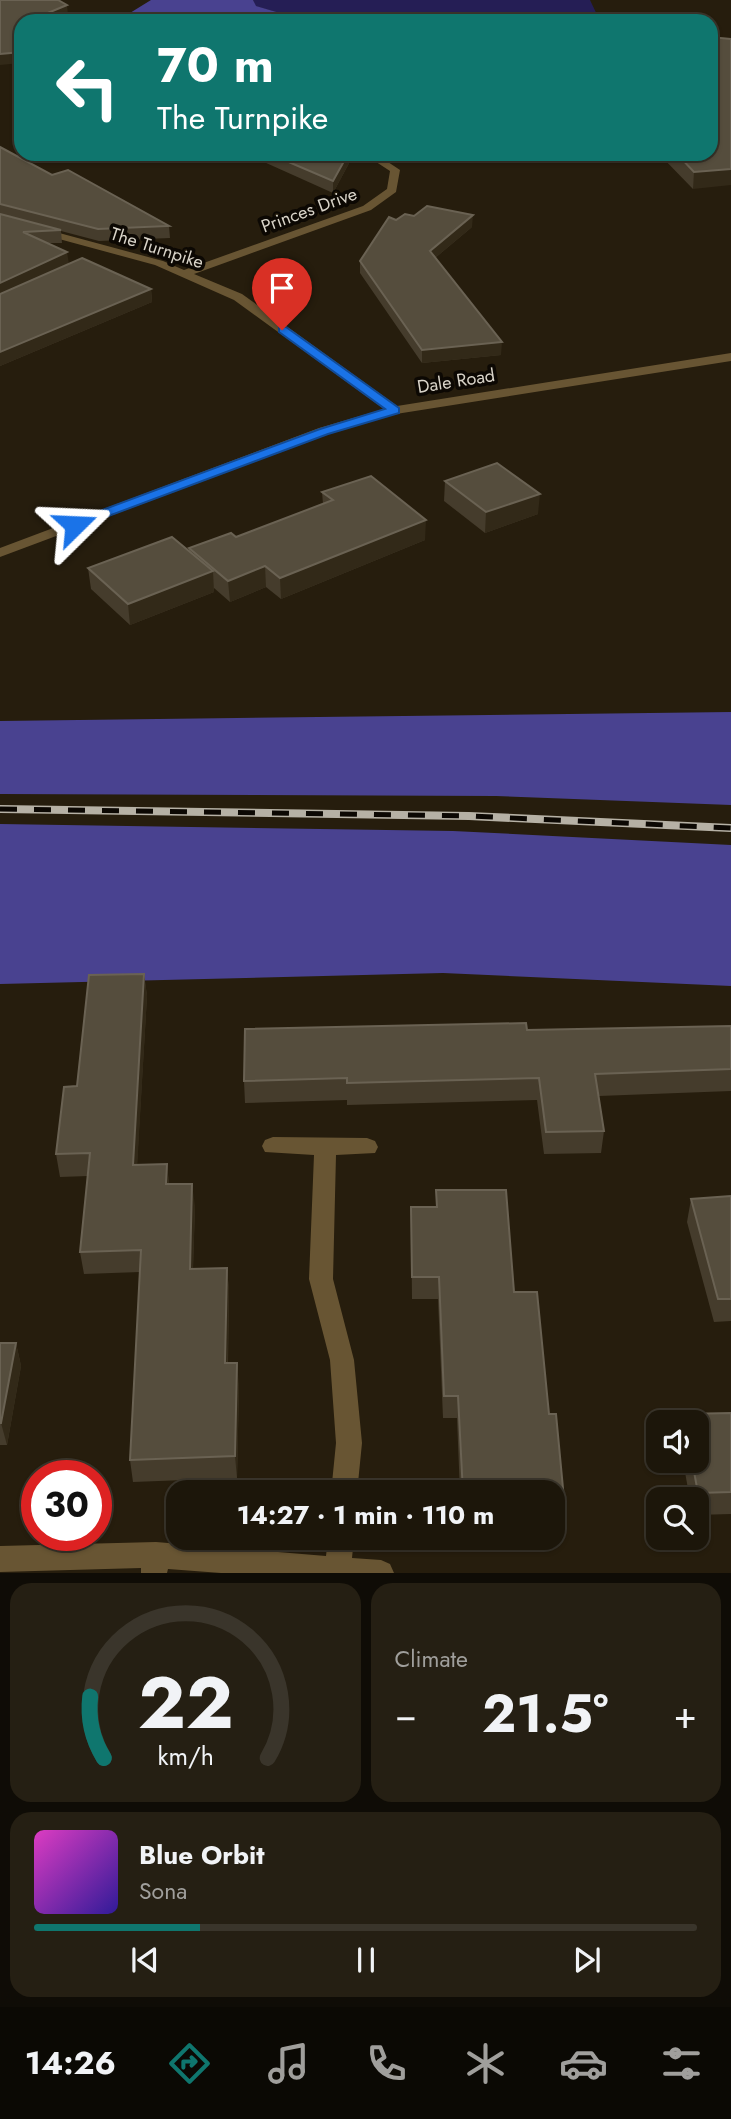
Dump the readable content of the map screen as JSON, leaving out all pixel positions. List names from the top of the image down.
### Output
{
  "streets": {
    "street": ["Princes Drive", "The Turnpike", "Dale Road"]
  },
  "crossings": [
    ["Princes Drive", "The Turnpike"],
    ["The Turnpike", "Dale Road"]
  ],
  "page": {
    "turn": ["70 m", "The Turnpike"],
    "limit": "30",
    "trip": "14:27 · 1 min · 110 m",
    "tile": "Climate",
    "heat": ["−", "21.5°", "+"],
    "song": ["Blue Orbit", "Sona"],
    "tabs": "14:26",
    "gauge": ["22", "km/h"]
  }
}
